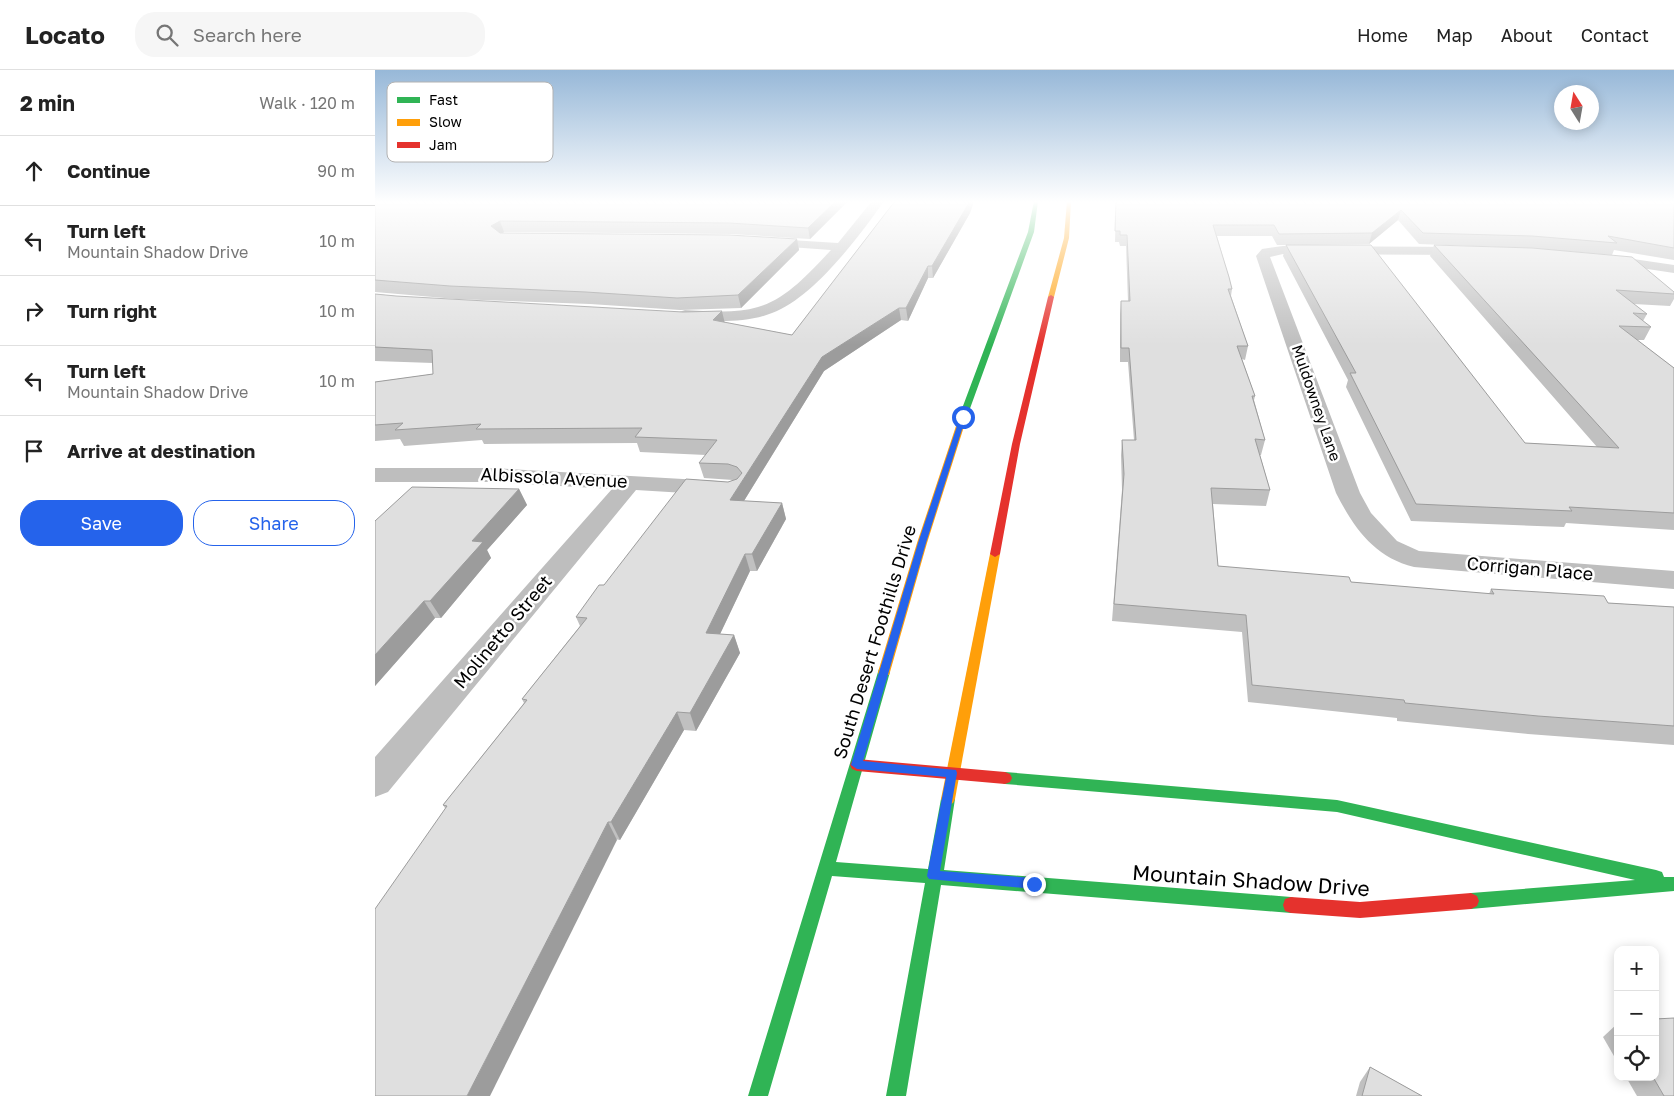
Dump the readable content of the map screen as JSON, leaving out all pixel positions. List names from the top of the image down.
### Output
{
  "streets": {
    "main road": ["South Desert Foothills Drive", "Mountain Shadow Drive"],
    "street": [
      "Muldowney Lane",
      "Albissola Avenue",
      "Corrigan Place",
      "Molinetto Street"
    ]
  },
  "crossings": [
    ["Muldowney Lane", "Corrigan Place"],
    ["Albissola Avenue", "Molinetto Street"],
    ["South Desert Foothills Drive", "Mountain Shadow Drive"]
  ],
  "legend": ["Fast", "Slow", "Jam"],
  "north": "top",
  "page": {
    "header": "Locato",
    "search": "Search here",
    "nav": [
      "Home",
      "Map",
      "About",
      "Contact"
    ],
    "heading": ["2 min", "Walk · 120 m"],
    "list": [
      ["Continue", "90 m"],
      ["Turn left", "Mountain Shadow Drive", "10 m"],
      ["Turn right", "10 m"],
      ["Turn left", "Mountain Shadow Drive", "10 m"],
      "Arrive at destination"
    ],
    "buttons": ["Save", "Share"],
    "map_buttons": ["+", "−"]
  }
}
